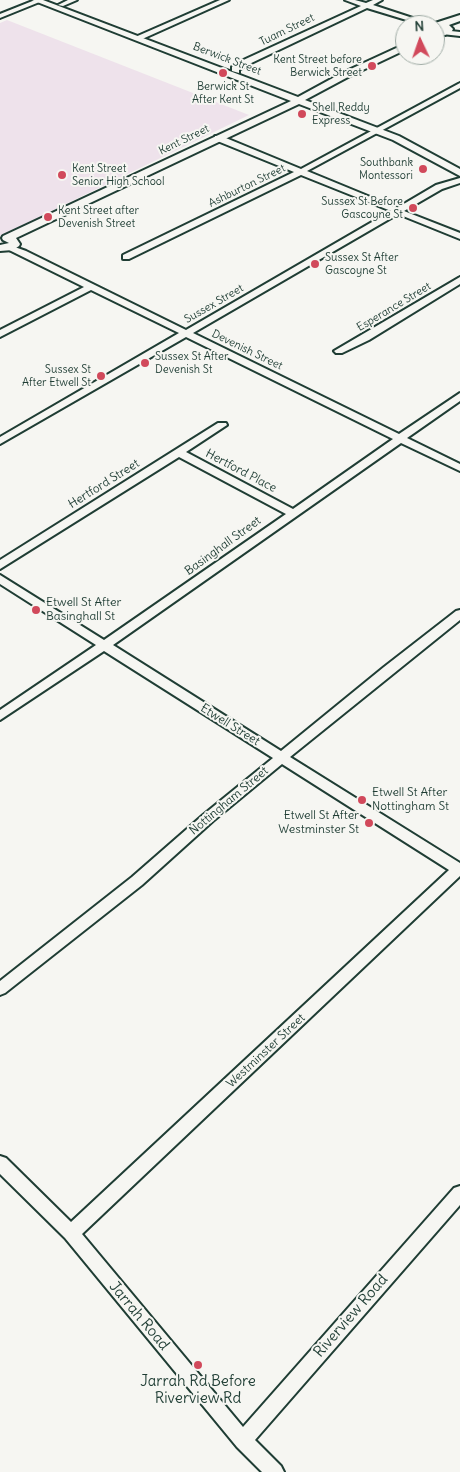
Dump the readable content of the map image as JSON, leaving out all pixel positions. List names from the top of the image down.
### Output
{
  "streets": {
    "main road": ["Berwick Street", "Kent Street"],
    "street": [
      "Tuam Street",
      "Ashburton Street",
      "Sussex Street",
      "Esperance Street",
      "Devenish Street",
      "Hertford Place",
      "Hertford Street",
      "Basinghall Street",
      "Etwell Street",
      "Nottingham Street",
      "Westminster Street",
      "Jarrah Road",
      "Riverview Road"
    ]
  },
  "crossings": [
    ["Tuam Street", "Berwick Street"],
    ["Berwick Street", "Kent Street"],
    ["Berwick Street", "Ashburton Street"],
    ["Berwick Street", "Sussex Street"],
    ["Kent Street", "Devenish Street"],
    ["Sussex Street", "Devenish Street"],
    ["Devenish Street", "Basinghall Street"],
    ["Hertford Place", "Hertford Street"],
    ["Hertford Place", "Basinghall Street"],
    ["Basinghall Street", "Etwell Street"],
    ["Etwell Street", "Nottingham Street"],
    ["Etwell Street", "Westminster Street"],
    ["Westminster Street", "Jarrah Road"],
    ["Jarrah Road", "Riverview Road"]
  ],
  "places": [
    "Kent Street before Berwick Street",
    "Berwick St After Kent St",
    "Shell Reddy Express",
    "Southbank Montessori",
    "Kent Street Senior High School",
    "Sussex St Before Gascoyne St",
    "Kent Street after Devenish Street",
    "Sussex St After Gascoyne St",
    "Sussex St After Devenish St",
    "Sussex St After Etwell St",
    "Etwell St After Basinghall St",
    "Etwell St After Nottingham St",
    "Etwell St After Westminster St",
    "Jarrah Rd Before Riverview Rd"
  ],
  "north": "top"
}
